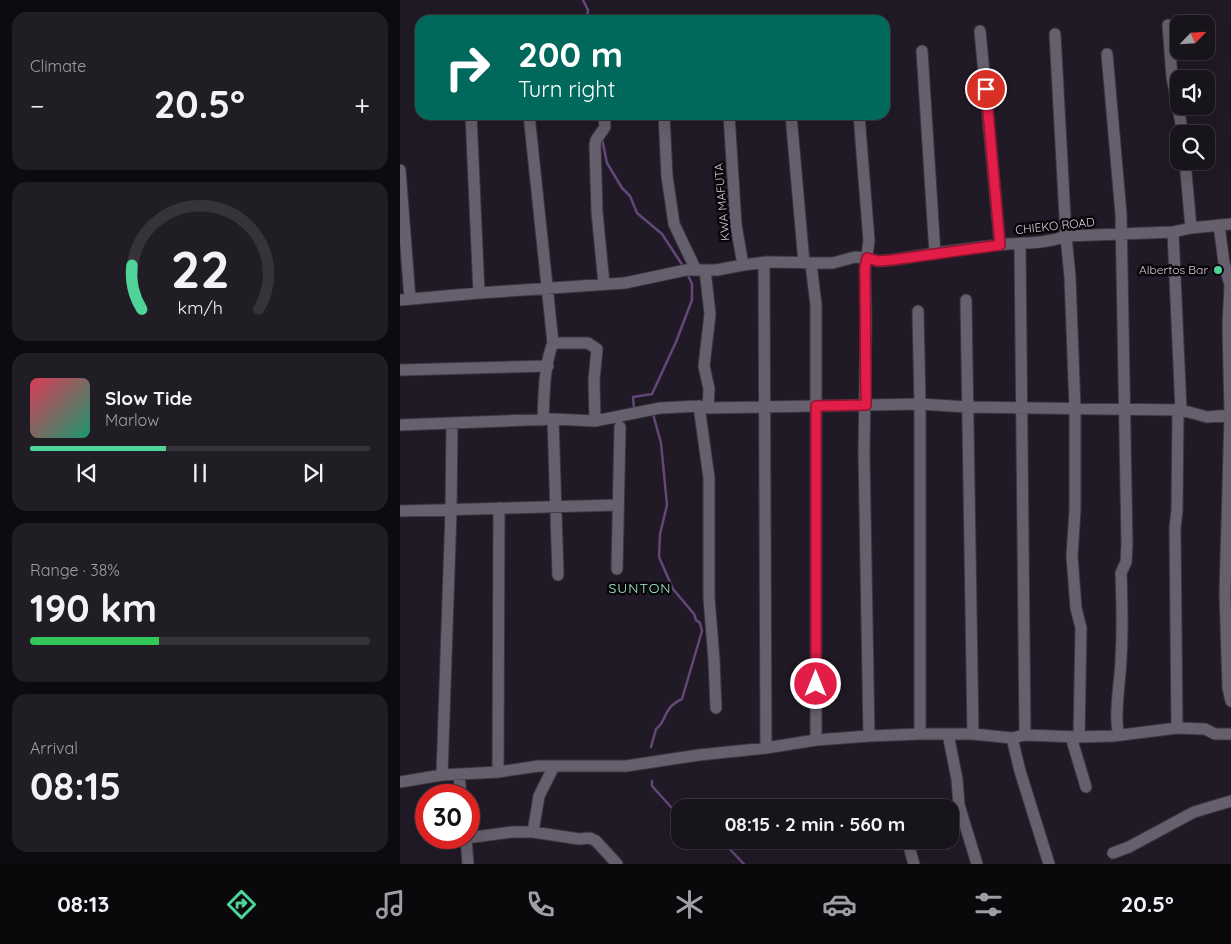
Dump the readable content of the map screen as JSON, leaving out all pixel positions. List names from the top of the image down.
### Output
{
  "streets": {
    "street": ["KWA MAFUTA", "CHIEKO ROAD"]
  },
  "districts": ["SUNTON"],
  "places": ["Albertos Bar"],
  "north": "top right",
  "page": {
    "tile": [
      "Climate",
      ["Range · 38%", "190 km"],
      ["Arrival", "08:15"]
    ],
    "turn": ["200 m", "Turn right"],
    "heat": ["−", "20.5°", "+"],
    "song": ["Slow Tide", "Marlow"],
    "limit": "30",
    "trip": "08:15 · 2 min · 560 m",
    "tabs": ["08:13", "20.5°"],
    "gauge": ["22", "km/h"]
  }
}
